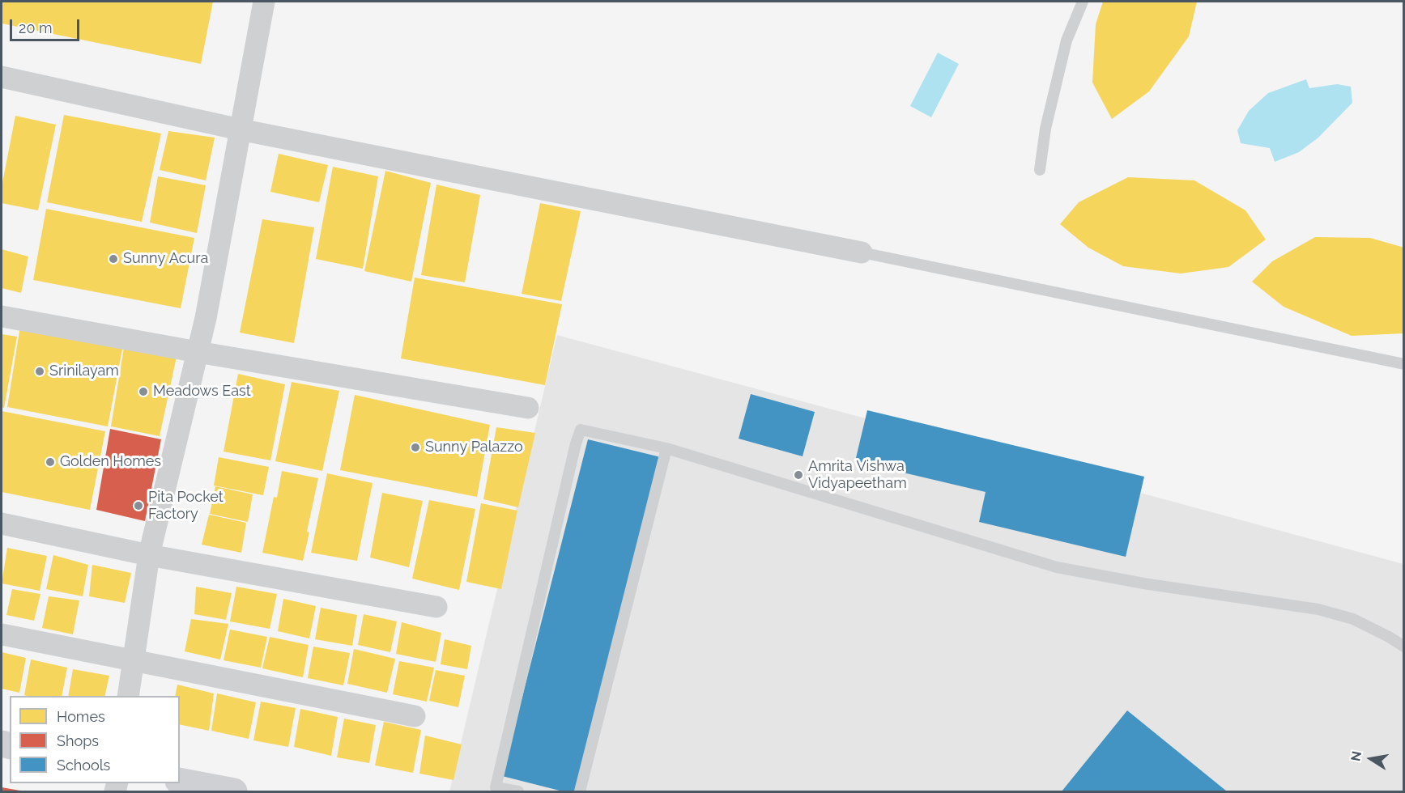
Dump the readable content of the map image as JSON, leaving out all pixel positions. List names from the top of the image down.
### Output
{
  "places": [
    "Sunny Acura",
    "Srinilayam",
    "Meadows East",
    "Sunny Palazzo",
    "Golden Homes",
    "Amrita Vishwa Vidyapeetham",
    "Pita Pocket Factory"
  ],
  "legend": ["Homes", "Shops", "Schools"],
  "scale_bar": "20 m",
  "north": "left"
}
